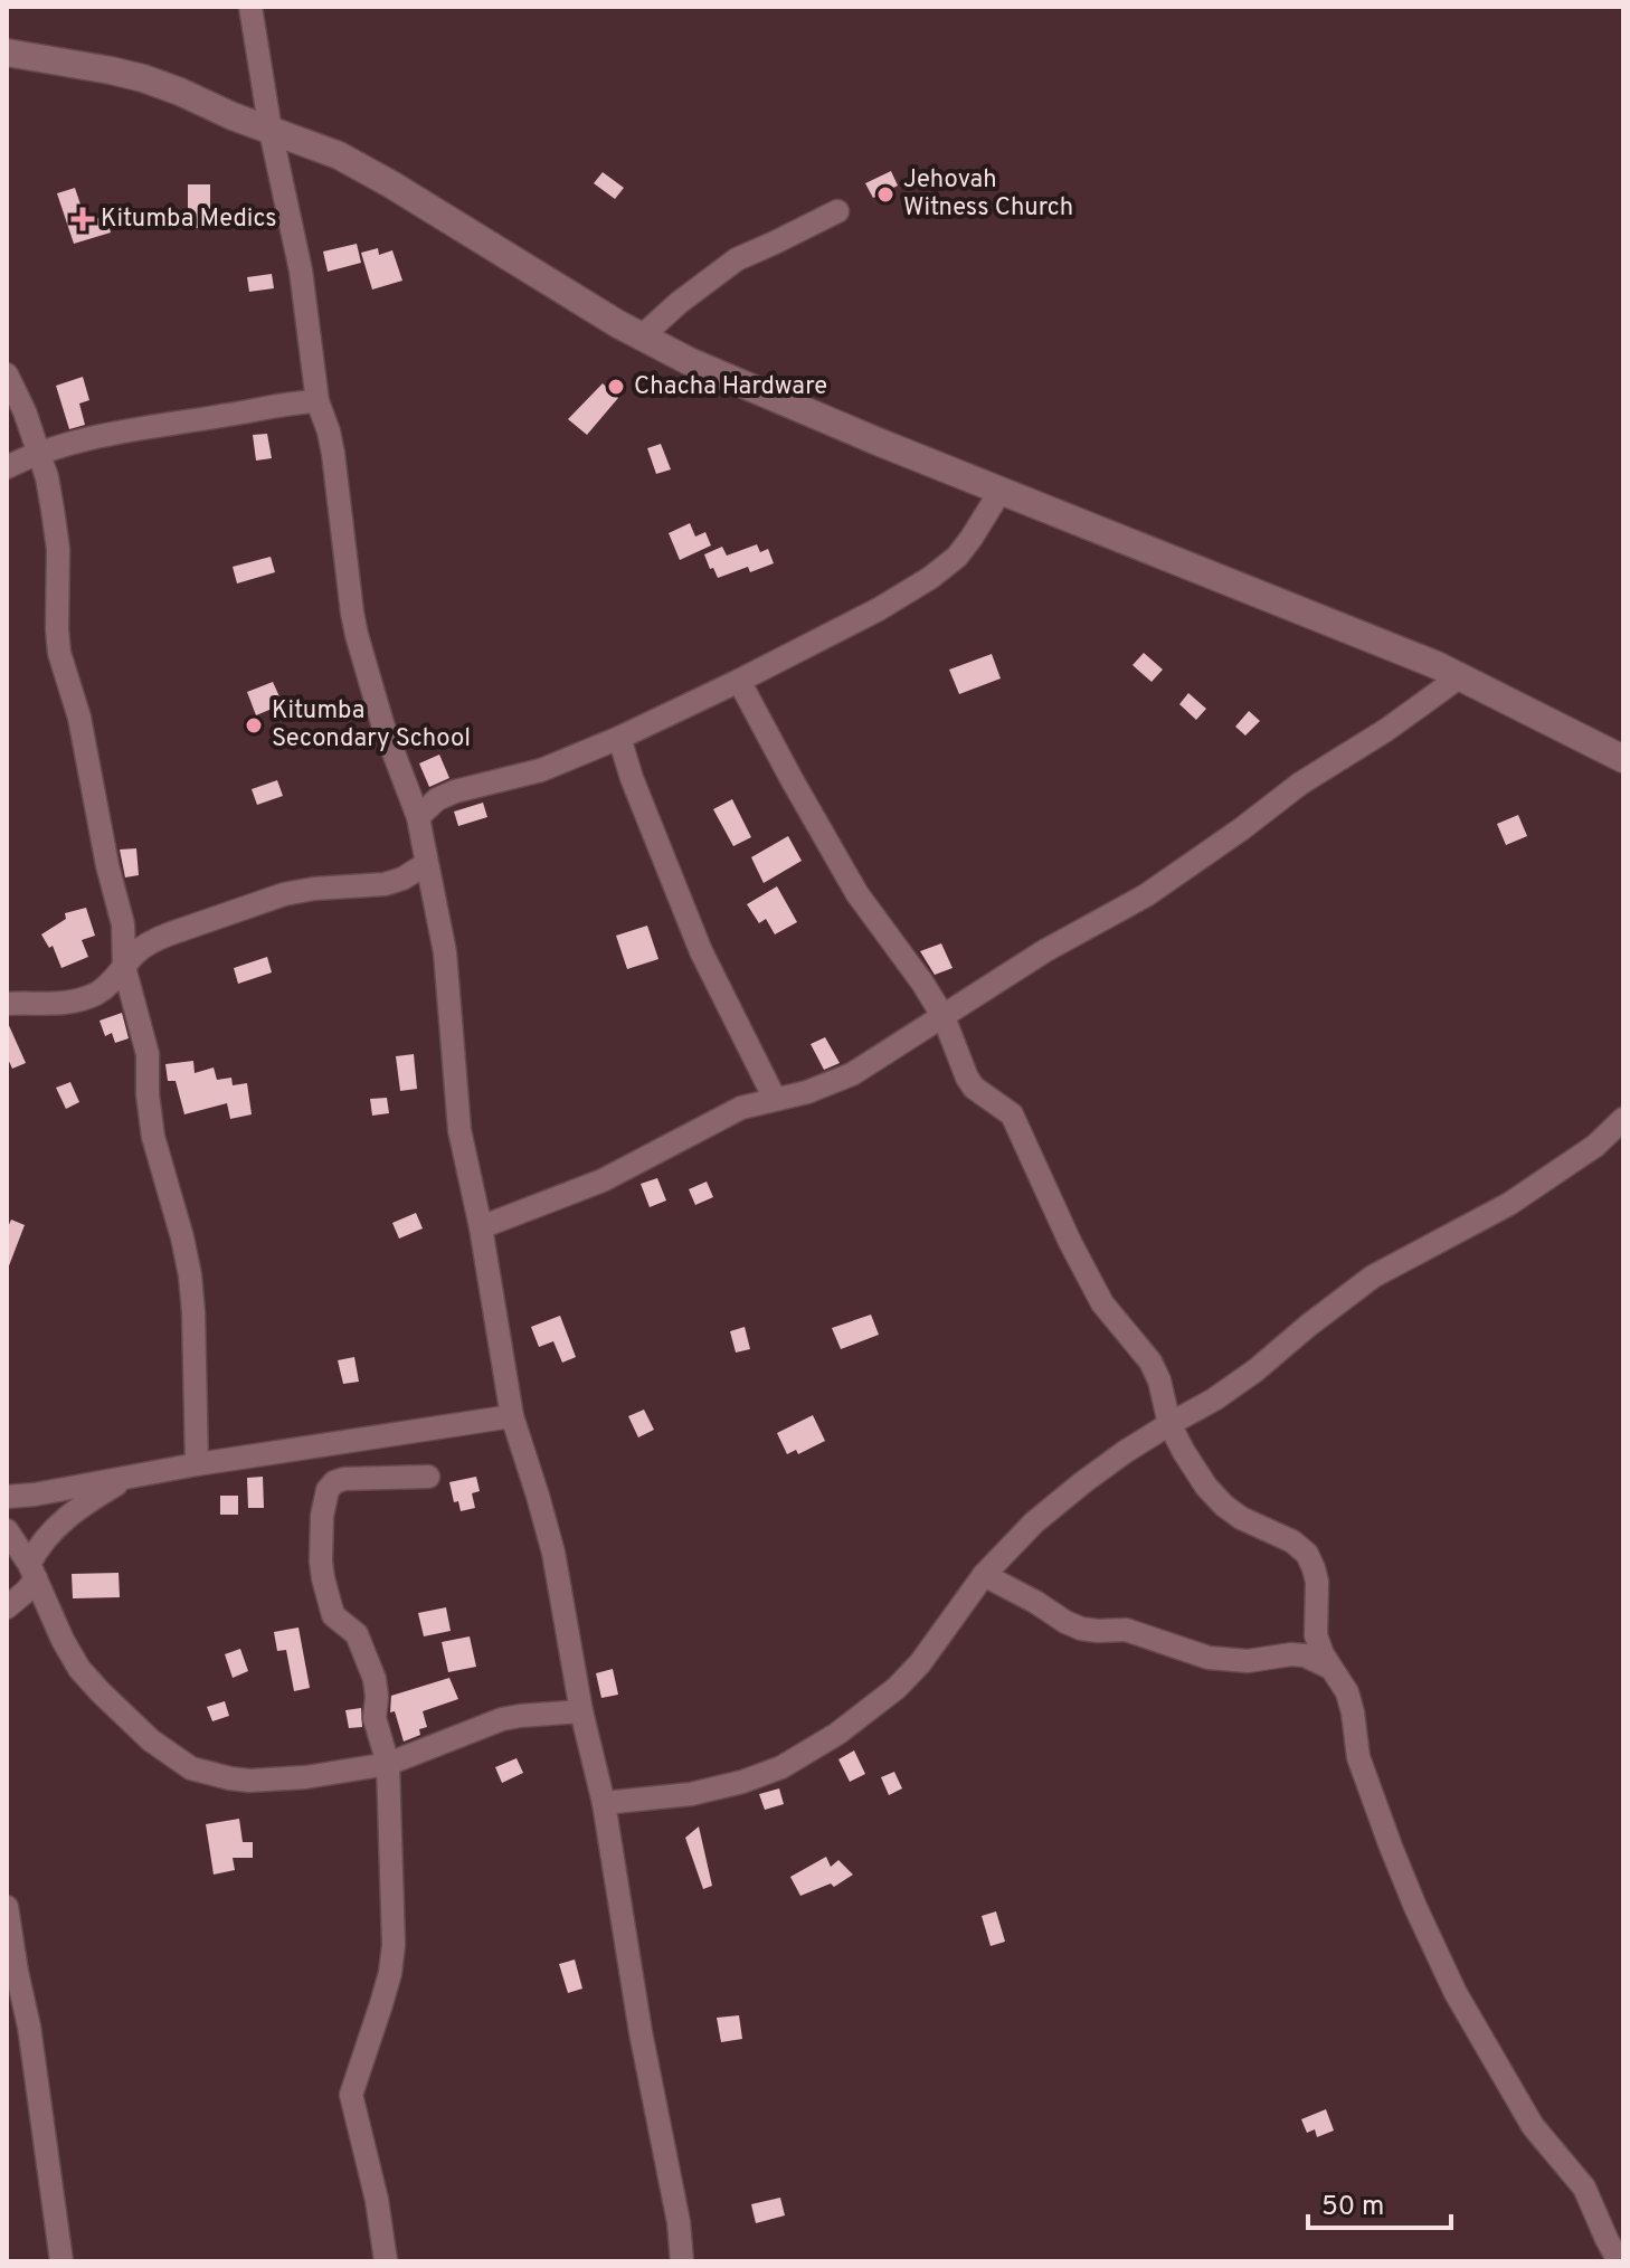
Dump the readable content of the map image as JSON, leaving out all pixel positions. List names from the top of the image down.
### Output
{
  "places": {
    "other": ["Jehovah Witness Church", "Chacha Hardware", "Kitumba Secondary School"],
    "health": ["Kitumba Medics"]
  },
  "scale_bar": "50 m"
}
